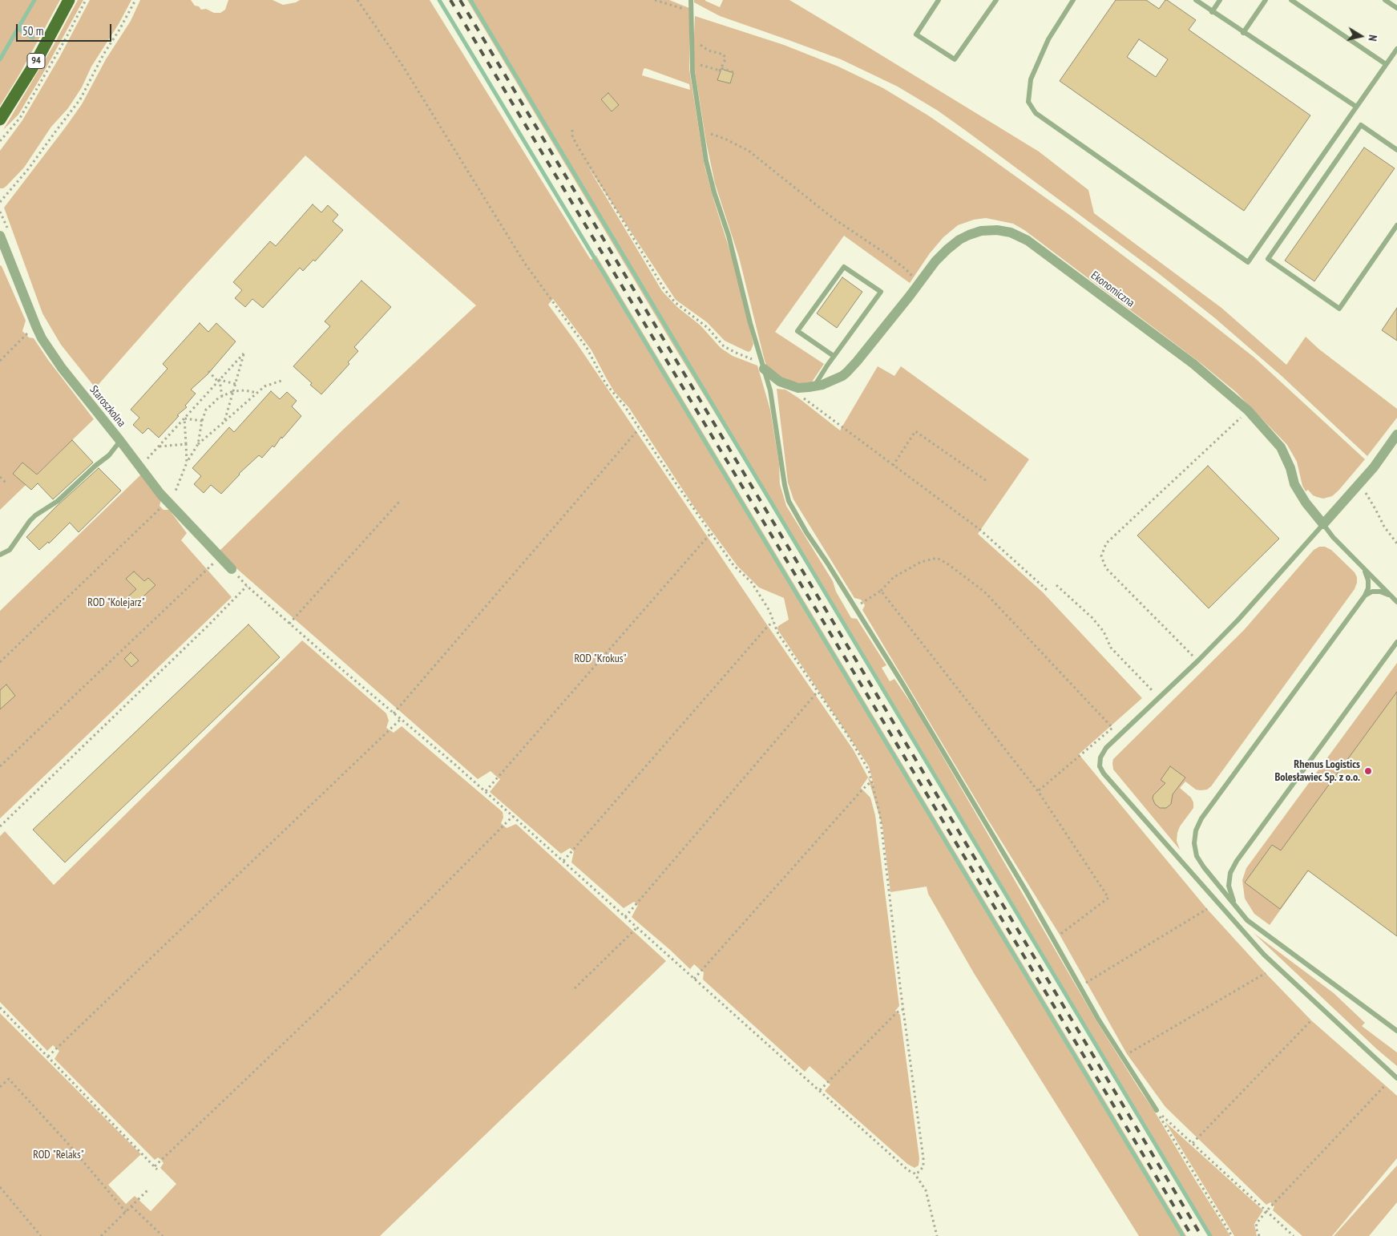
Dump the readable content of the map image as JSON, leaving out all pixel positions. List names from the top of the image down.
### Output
{
  "streets": {
    "main road": ["94"],
    "street": ["Ekonomiczna", "Staroszkolna"]
  },
  "parks": ["ROD \"Kolejarz\"", "ROD \"Krokus\"", "ROD \"Relaks\""],
  "places": ["Rhenus Logistics Bolesławiec Sp. z o.o."],
  "scale_bar": "50 m",
  "north": "right"
}
